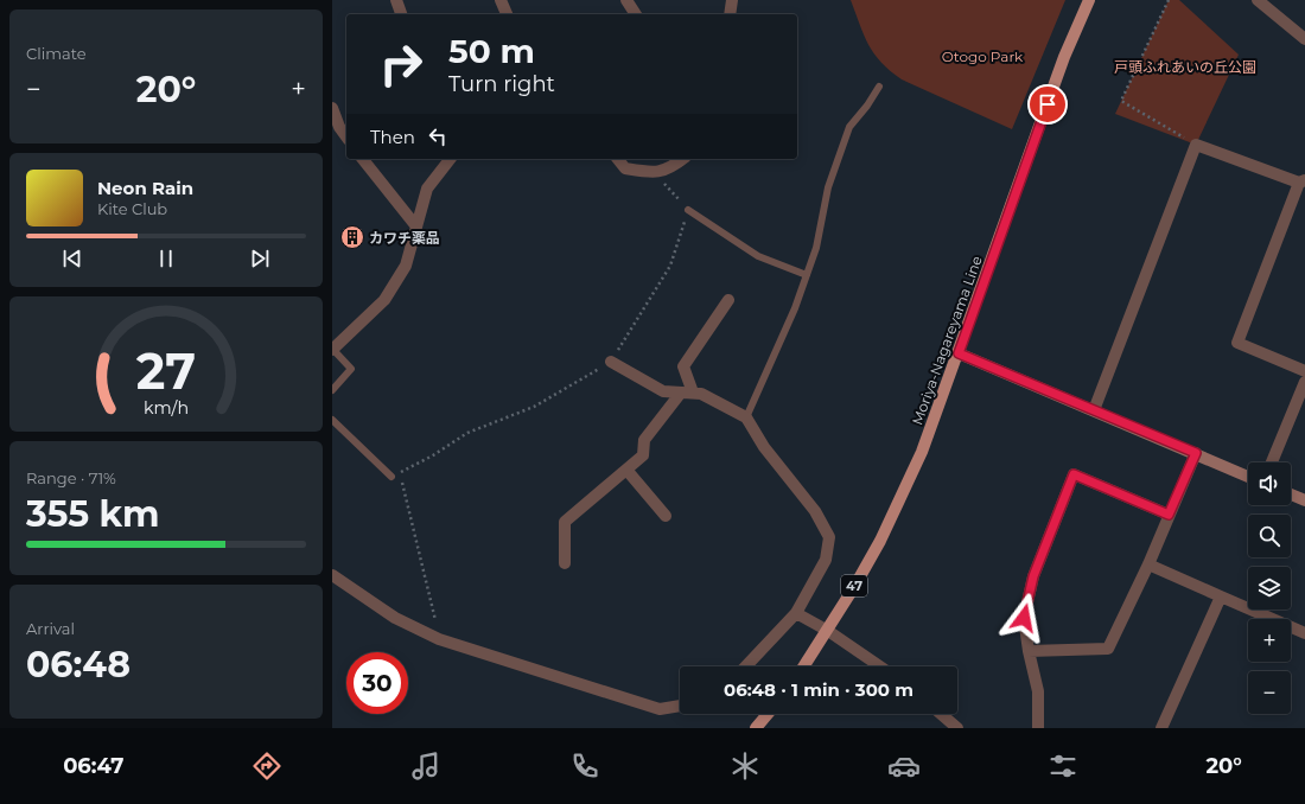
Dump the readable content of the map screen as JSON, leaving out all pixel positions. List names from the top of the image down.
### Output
{
  "streets": {
    "main road": ["Moriya-Nagareyama Line", "47"]
  },
  "parks": ["Otogo Park", "戸頭ふれあいの丘公園"],
  "places": {
    "building": ["カワチ薬品"]
  },
  "page": {
    "tile": [
      "Climate",
      ["Range · 71%", "355 km"],
      ["Arrival", "06:48"]
    ],
    "turn": ["50 m", "Turn right"],
    "heat": ["−", "20°", "+"],
    "then": "Then",
    "song": ["Neon Rain", "Kite Club"],
    "map_buttons": ["+", "−"],
    "limit": "30",
    "trip": "06:48 · 1 min · 300 m",
    "tabs": ["06:47", "20°"],
    "gauge": ["27", "km/h"]
  }
}
